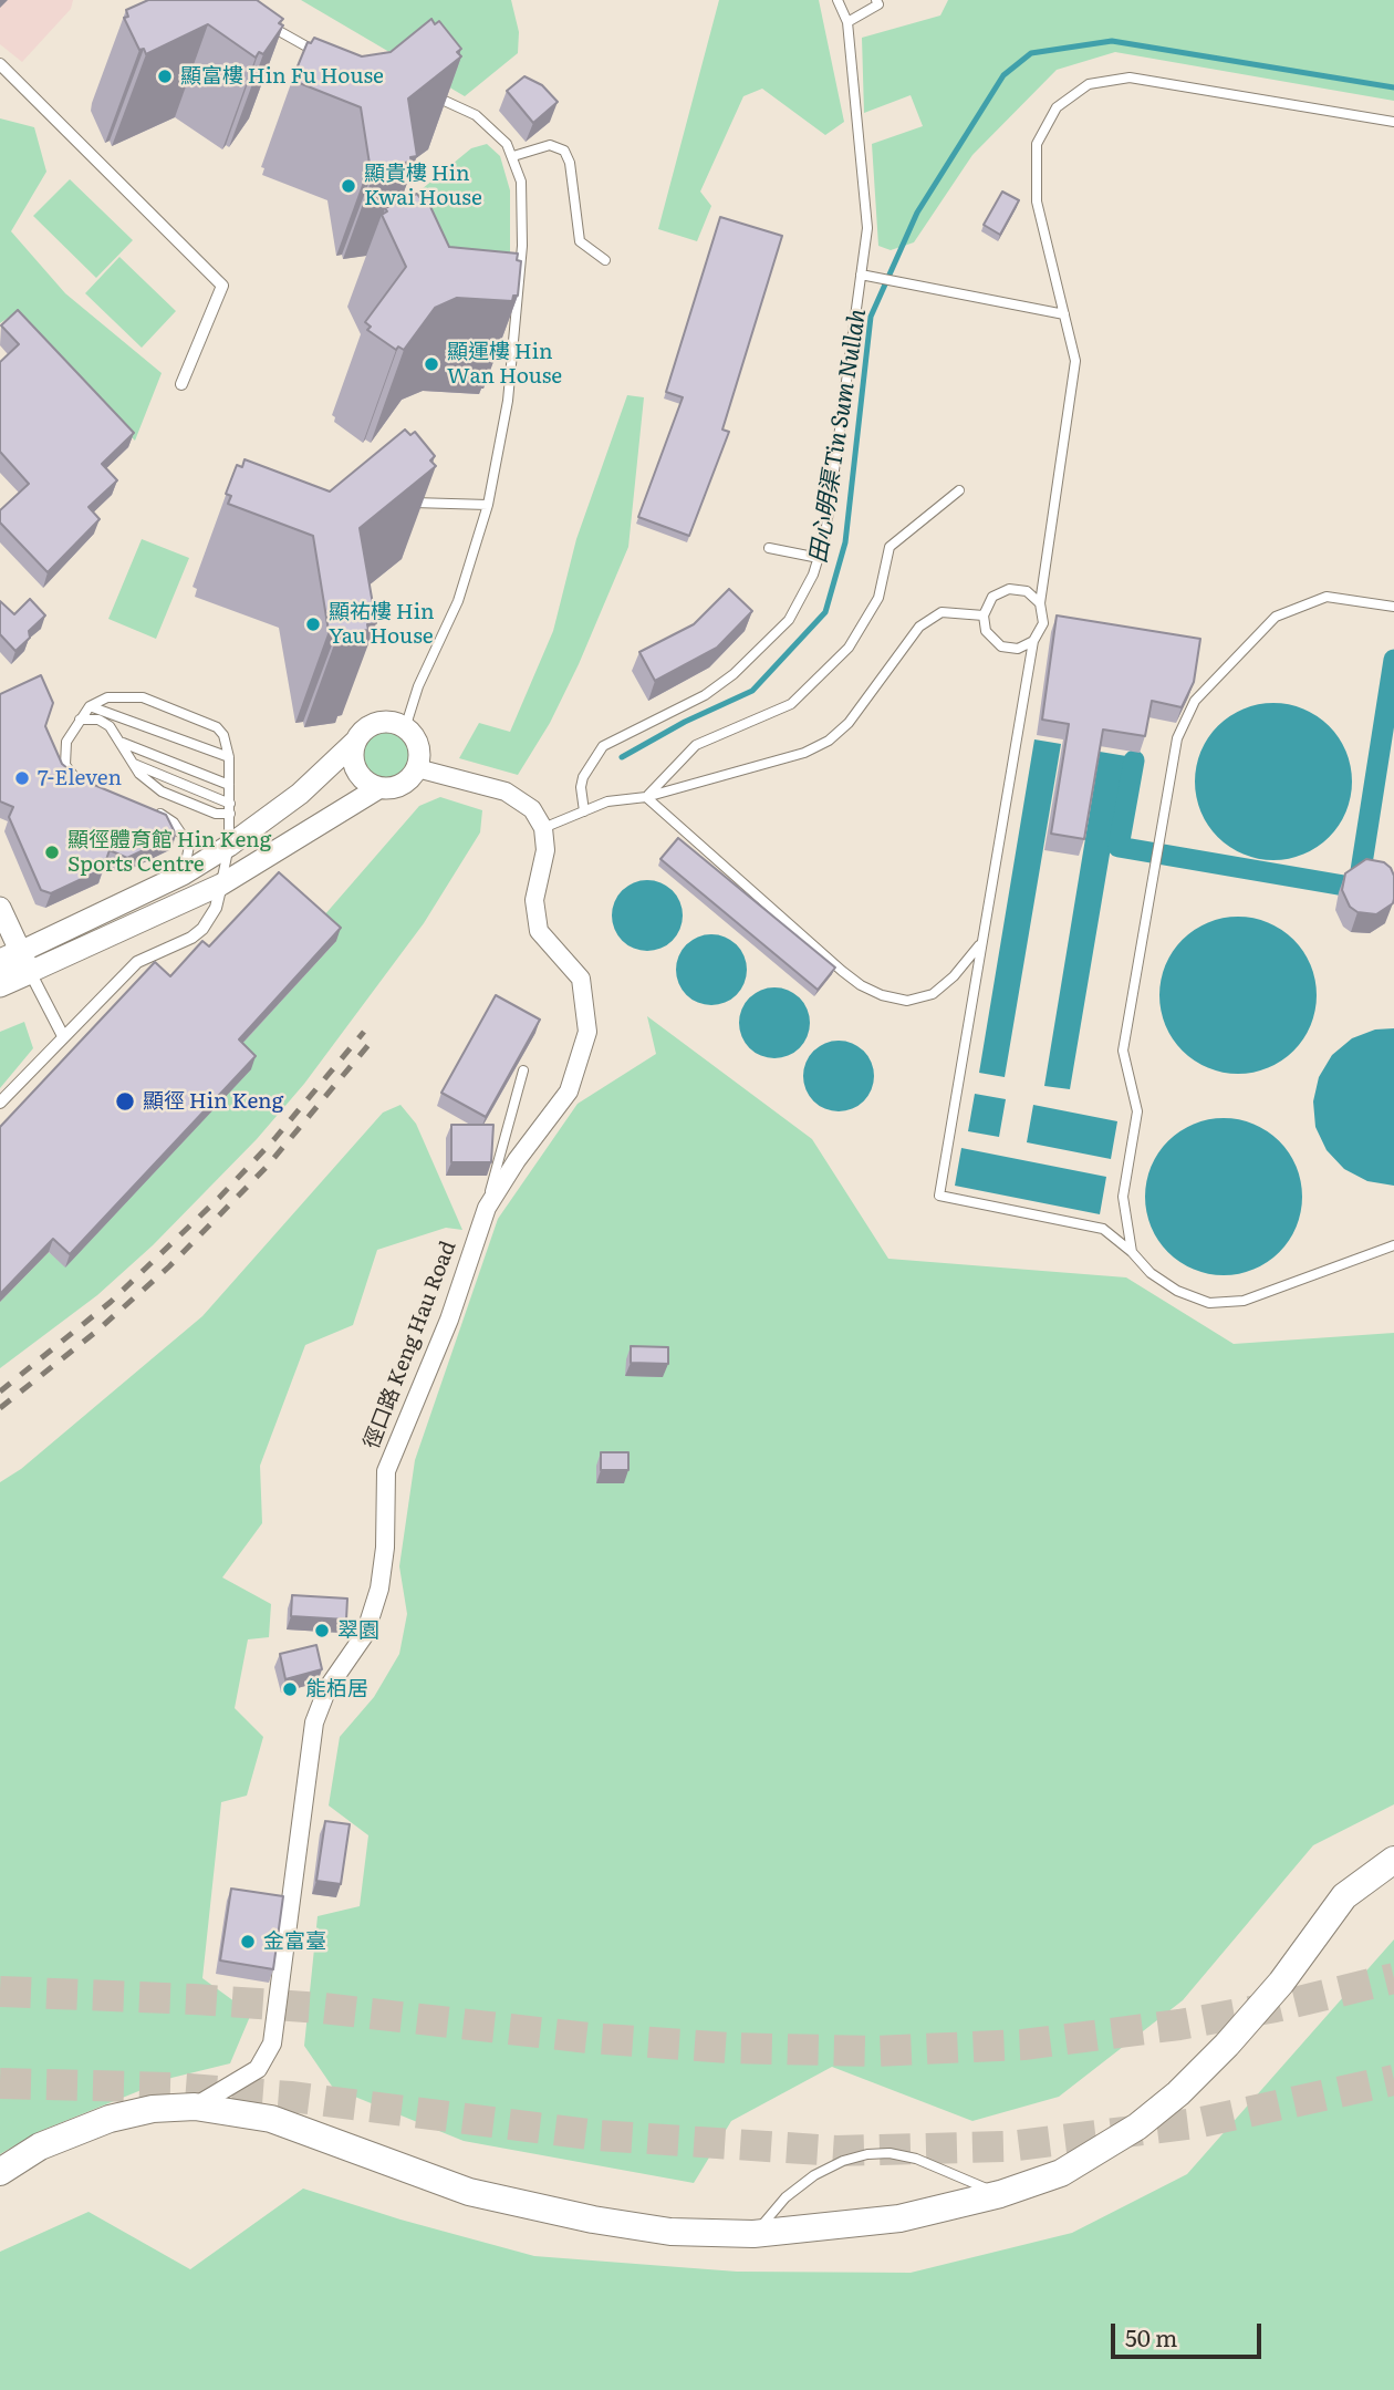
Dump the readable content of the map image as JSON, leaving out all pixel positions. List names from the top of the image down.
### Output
{
  "streets": {
    "street": ["徑口路 Keng Hau Road"]
  },
  "water": ["田心明渠 Tin Sum Nullah"],
  "places": [
    "顯富樓 Hin Fu House",
    "顯貴樓 Hin Kwai House",
    "顯運樓 Hin Wan House",
    "顯祐樓 Hin Yau House",
    "7-Eleven",
    "顯徑體育館 Hin Keng Sports Centre",
    "顯徑 Hin Keng",
    "翠園",
    "能栢居",
    "金富臺"
  ],
  "scale_bar": "50 m"
}
